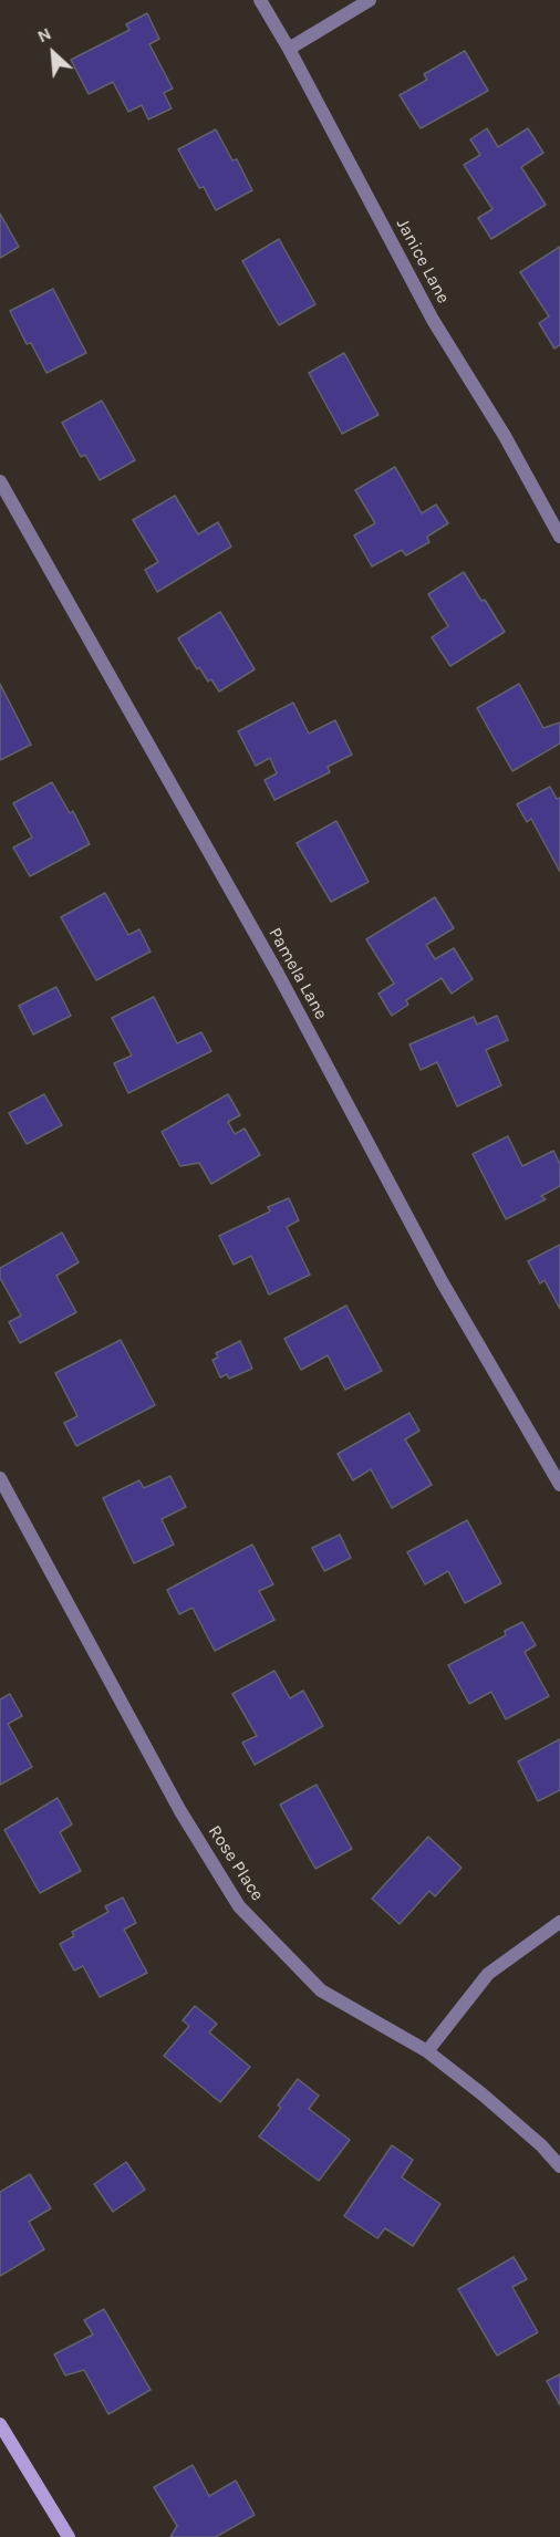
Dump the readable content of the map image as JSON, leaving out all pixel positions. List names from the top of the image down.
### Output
{
  "streets": {
    "street": ["Janice Lane", "Pamela Lane", "Rose Place"]
  },
  "north": "top left"
}
